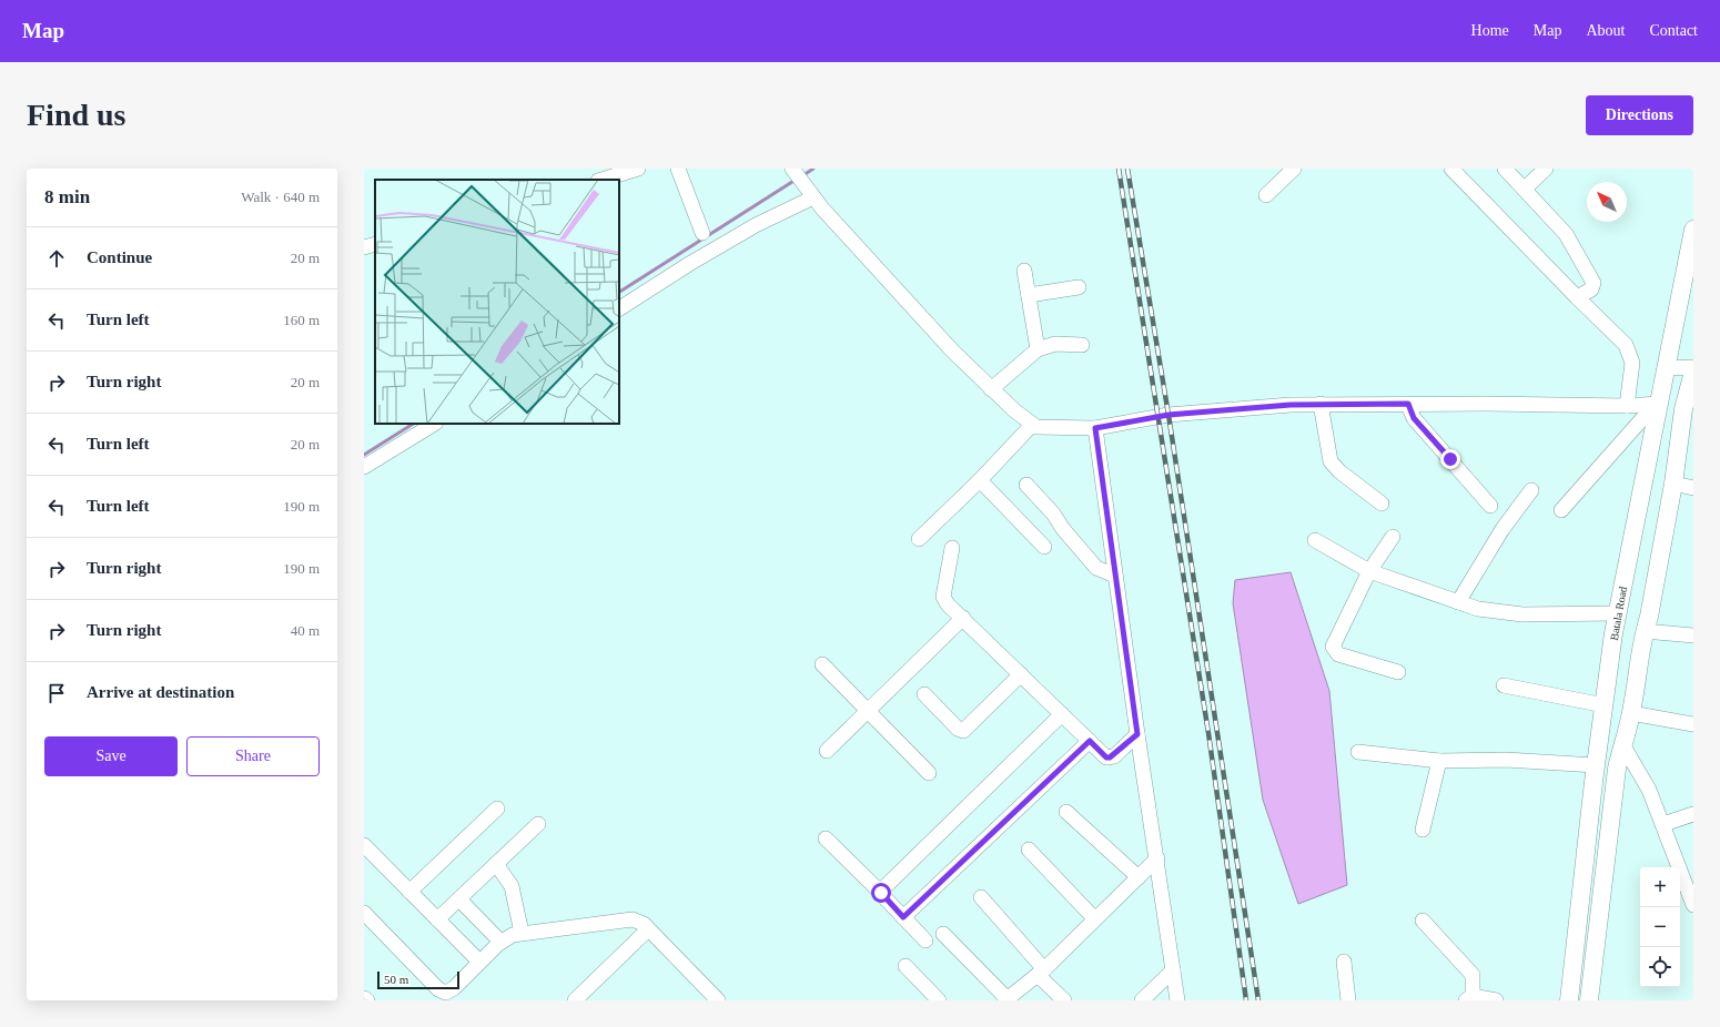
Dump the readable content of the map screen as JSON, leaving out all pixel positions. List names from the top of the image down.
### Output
{
  "streets": {
    "main road": ["Batala Road"]
  },
  "scale_bar": "50 m",
  "north": "top left",
  "page": {
    "header": "Map",
    "nav": [
      "Home",
      "Map",
      "About",
      "Contact"
    ],
    "buttons": [
      "Directions",
      ["Save", "Share"]
    ],
    "title": "Find us",
    "heading": ["8 min", "Walk · 640 m"],
    "list": [
      ["Continue", "20 m"],
      ["Turn left", "160 m"],
      ["Turn right", "20 m"],
      ["Turn left", "20 m"],
      ["Turn left", "190 m"],
      ["Turn right", "190 m"],
      ["Turn right", "40 m"],
      "Arrive at destination"
    ],
    "map_buttons": ["+", "−"],
    "scale": "50 m"
  }
}
